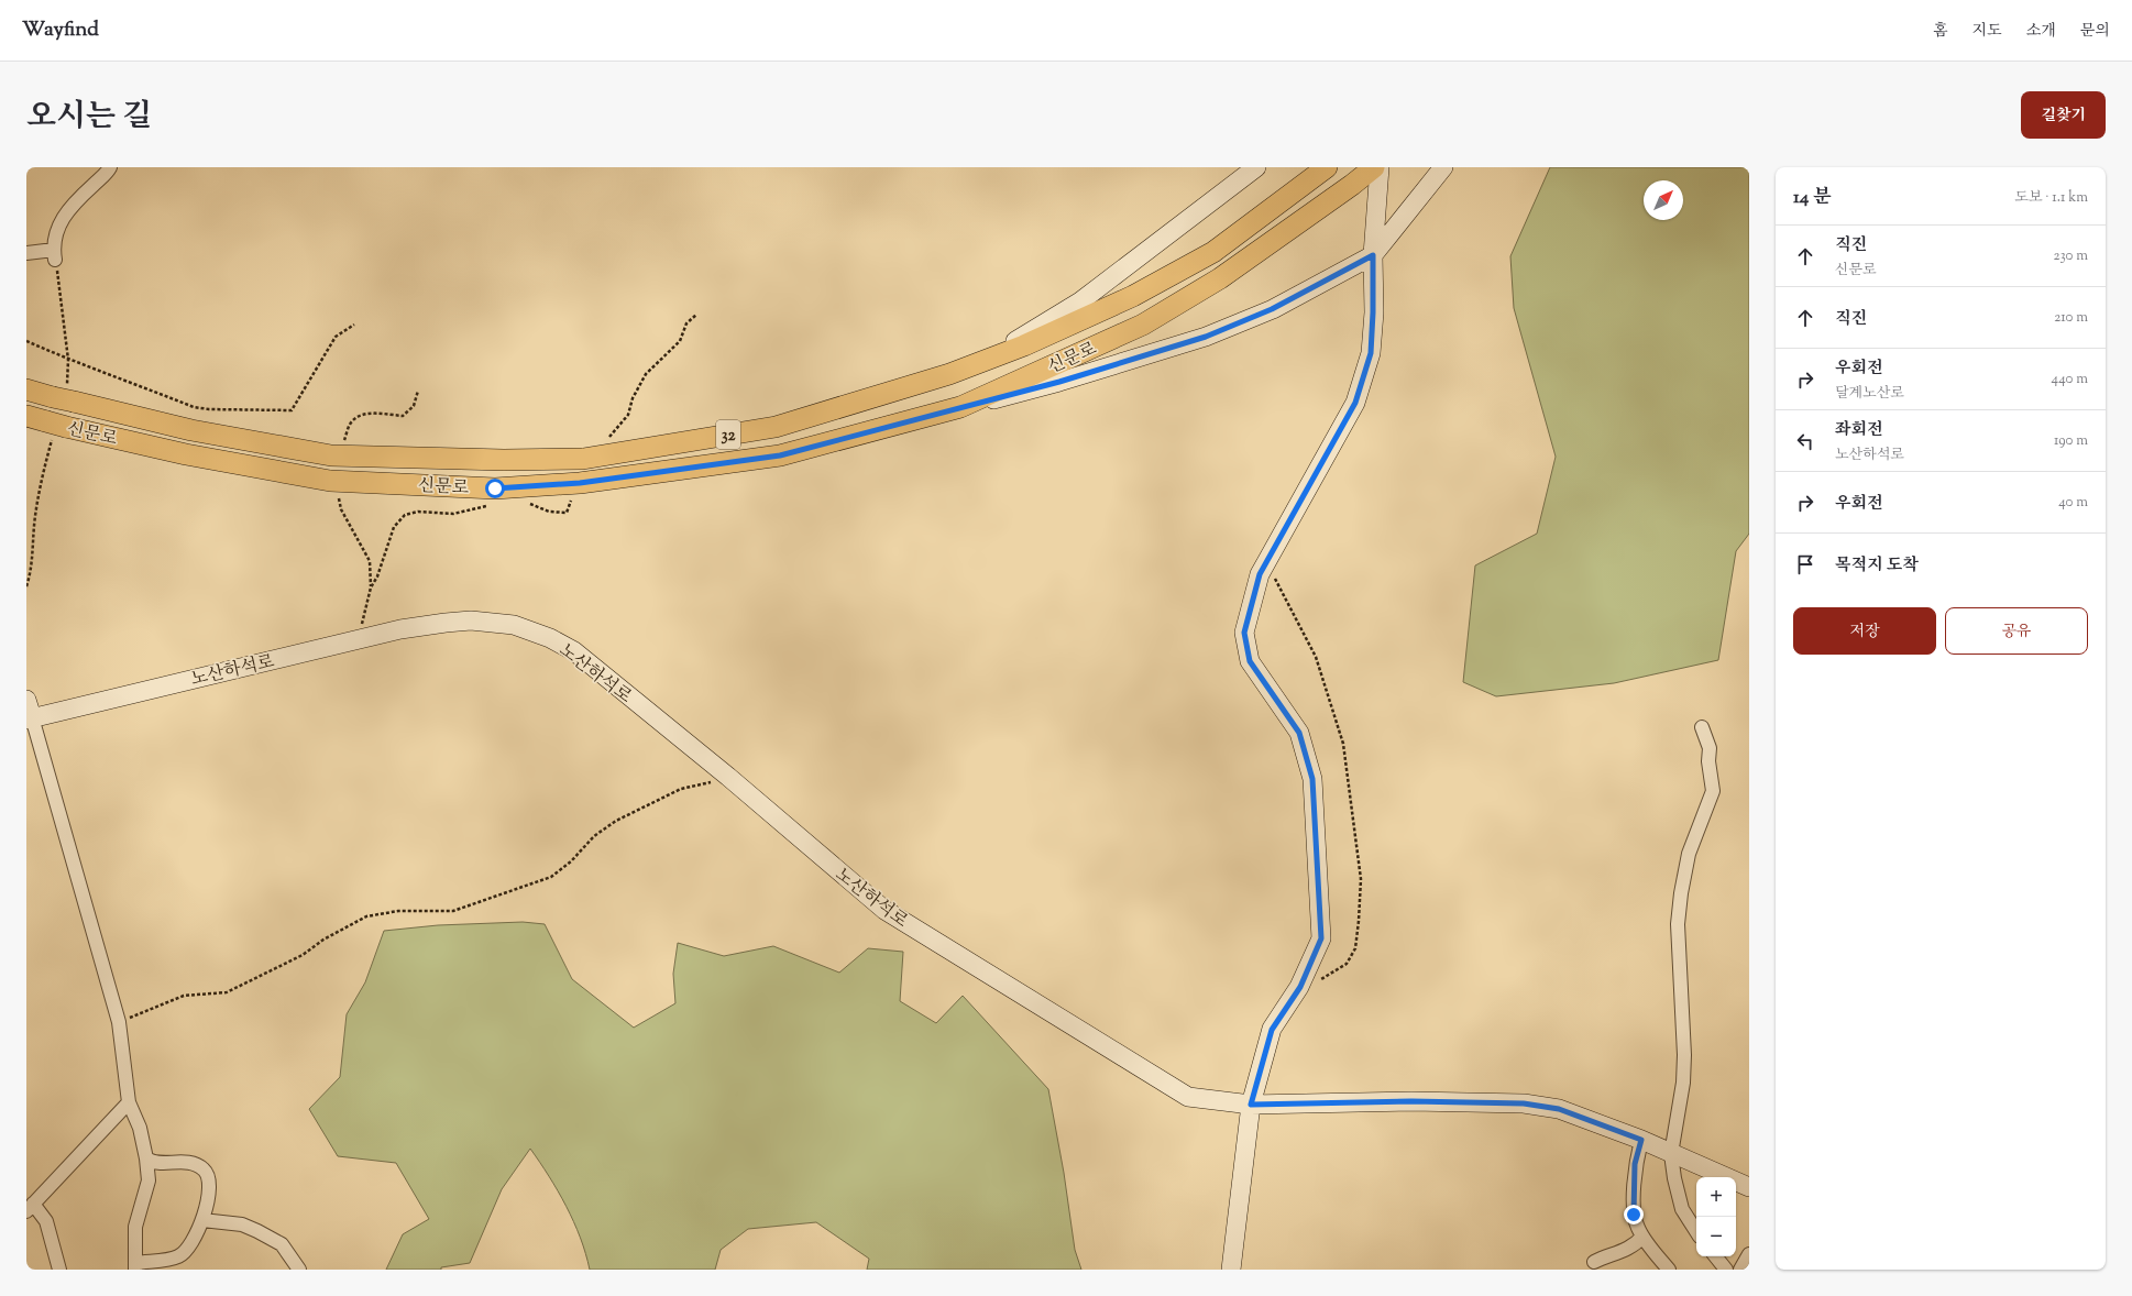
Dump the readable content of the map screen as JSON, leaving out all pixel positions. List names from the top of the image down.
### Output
{
  "streets": {
    "main road": ["신문로", "32"],
    "street": ["노산하석로"]
  },
  "north": "top right",
  "page": {
    "header": "Wayfind",
    "nav": [
      "홈",
      "지도",
      "소개",
      "문의"
    ],
    "title": "오시는 길",
    "buttons": [
      "길찾기",
      ["저장", "공유"]
    ],
    "heading": ["14 분", "도보 · 1.1 km"],
    "list": [
      ["직진", "신문로", "230 m"],
      ["직진", "210 m"],
      ["우회전", "달계노산로", "440 m"],
      ["좌회전", "노산하석로", "190 m"],
      ["우회전", "40 m"],
      "목적지 도착"
    ],
    "map_buttons": ["+", "−"]
  }
}
